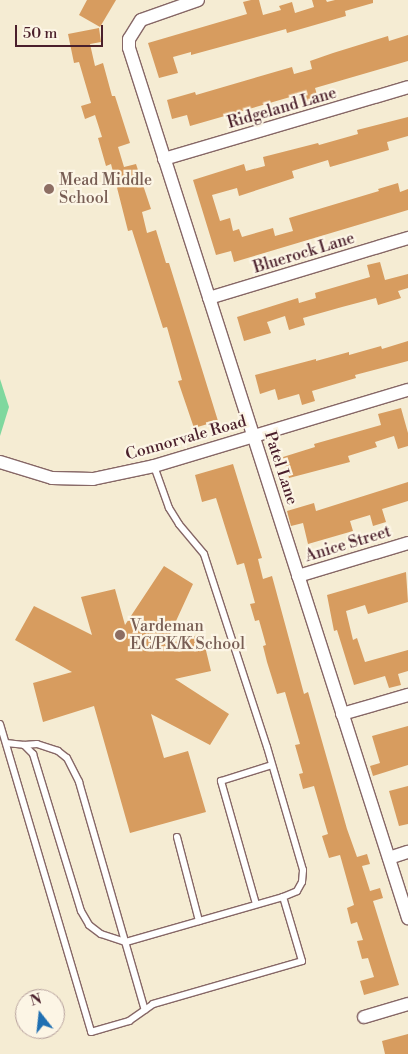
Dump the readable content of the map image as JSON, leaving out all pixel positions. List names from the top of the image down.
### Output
{
  "streets": {
    "street": [
      "Ridgeland Lane",
      "Bluerock Lane",
      "Connorvale Road",
      "Patel Lane",
      "Anice Street"
    ]
  },
  "crossings": [
    ["Ridgeland Lane", "Patel Lane"],
    ["Bluerock Lane", "Patel Lane"],
    ["Connorvale Road", "Patel Lane"],
    ["Patel Lane", "Anice Street"]
  ],
  "places": ["Mead Middle School", "Vardeman EC/PK/K School"],
  "scale_bar": "50 m",
  "north": "top"
}
